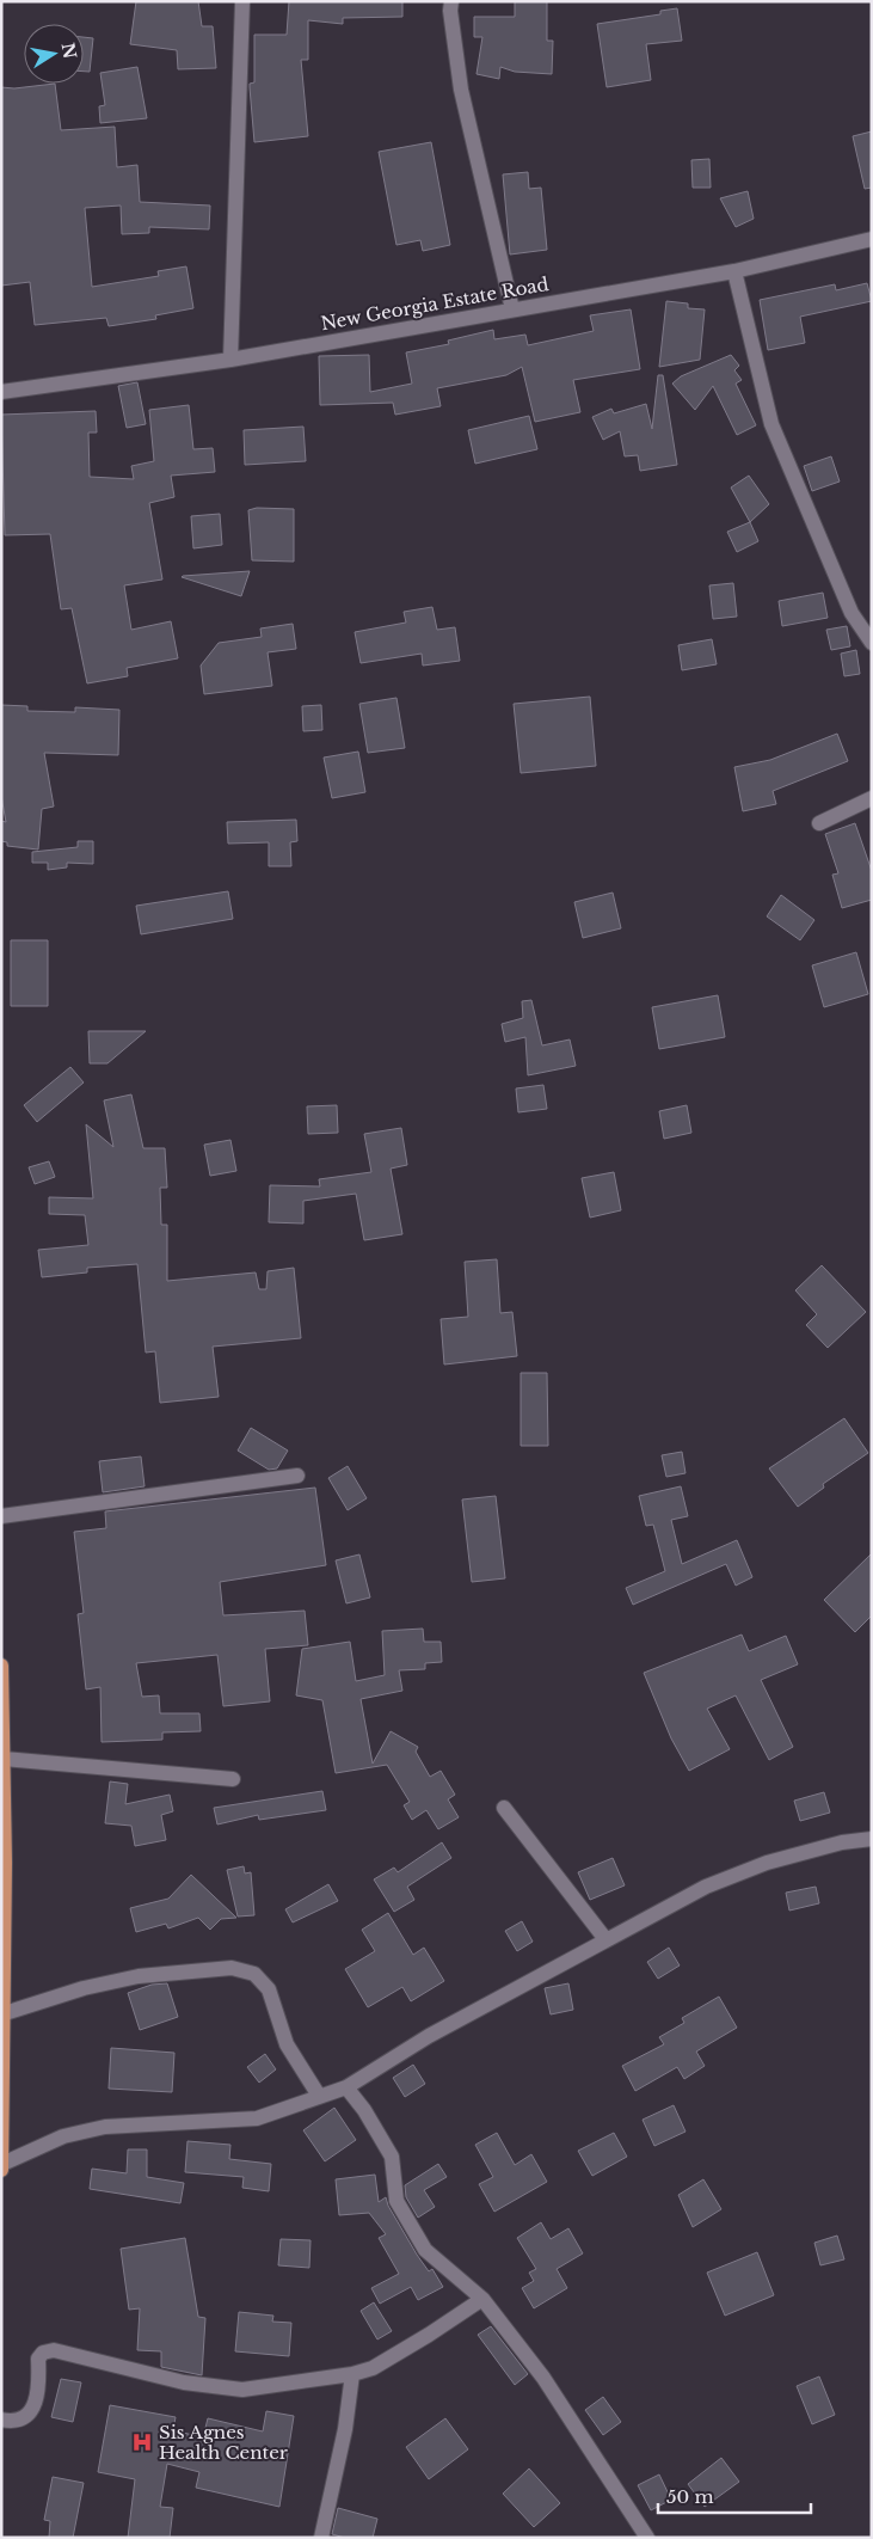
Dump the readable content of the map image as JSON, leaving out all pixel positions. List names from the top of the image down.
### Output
{
  "streets": {
    "street": ["New Georgia Estate Road"]
  },
  "places": {
    "hospital": ["Sis Agnes Health Center"]
  },
  "scale_bar": "50 m",
  "north": "right"
}
